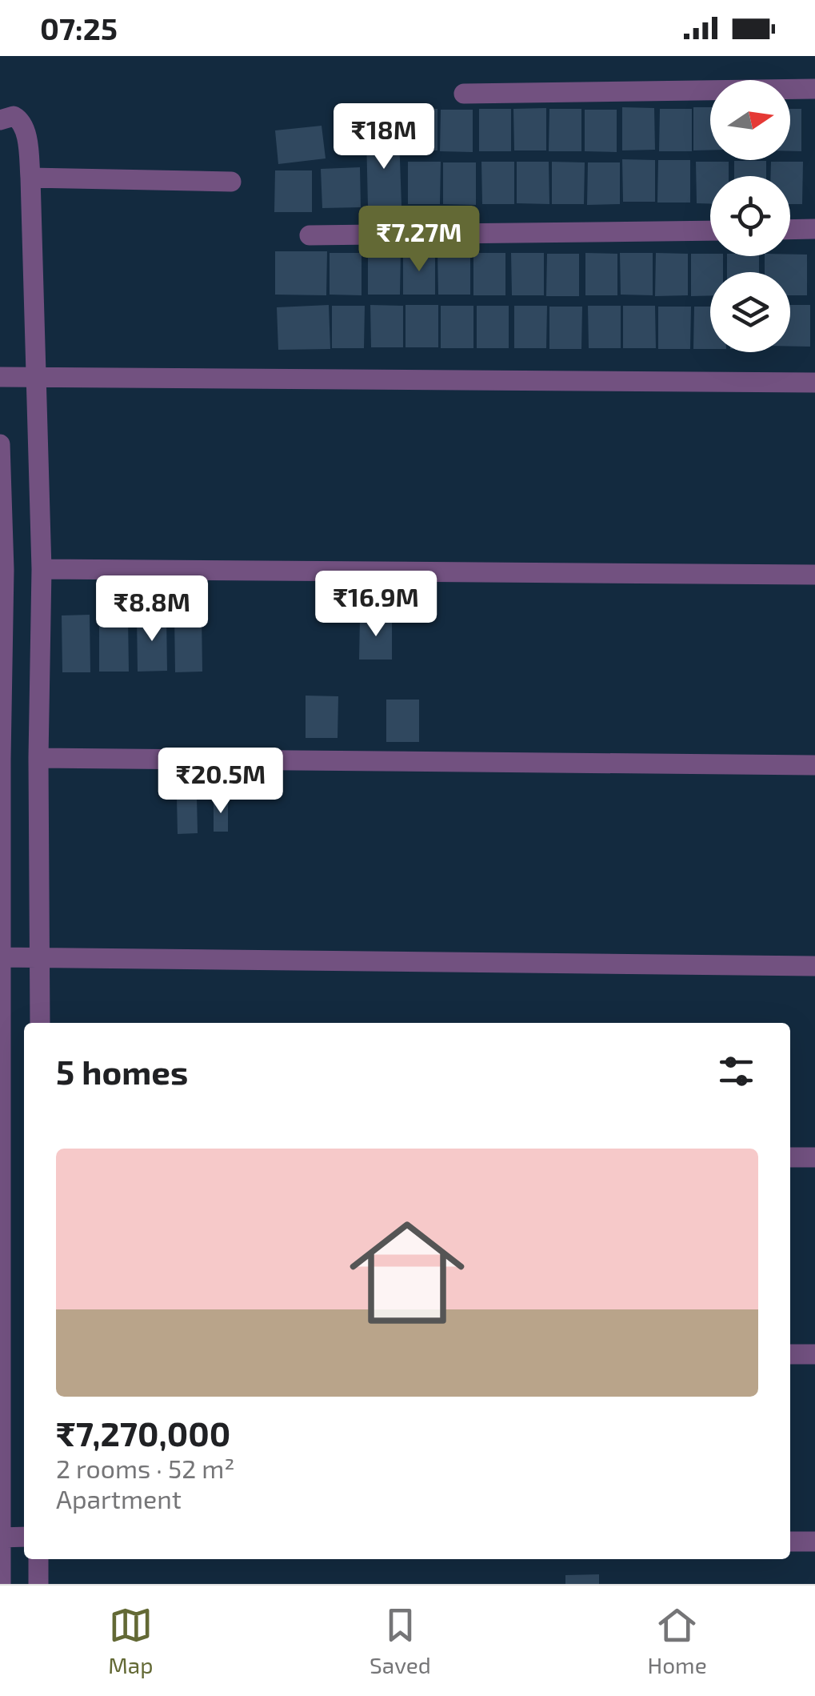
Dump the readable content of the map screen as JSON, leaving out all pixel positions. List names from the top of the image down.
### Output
{
  "north": "right",
  "page": {
    "status": "07:25",
    "price": [
      "₹18M",
      "₹7.27M",
      "₹16.9M",
      "₹8.8M",
      "₹20.5M"
    ],
    "heading": "5 homes",
    "list": [
      {
        "name": "₹7,270,000",
        "note": "2 rooms · 52 m² · Apartment"
      }
    ],
    "tabs": ["Map", "Saved", "Home"]
  }
}
